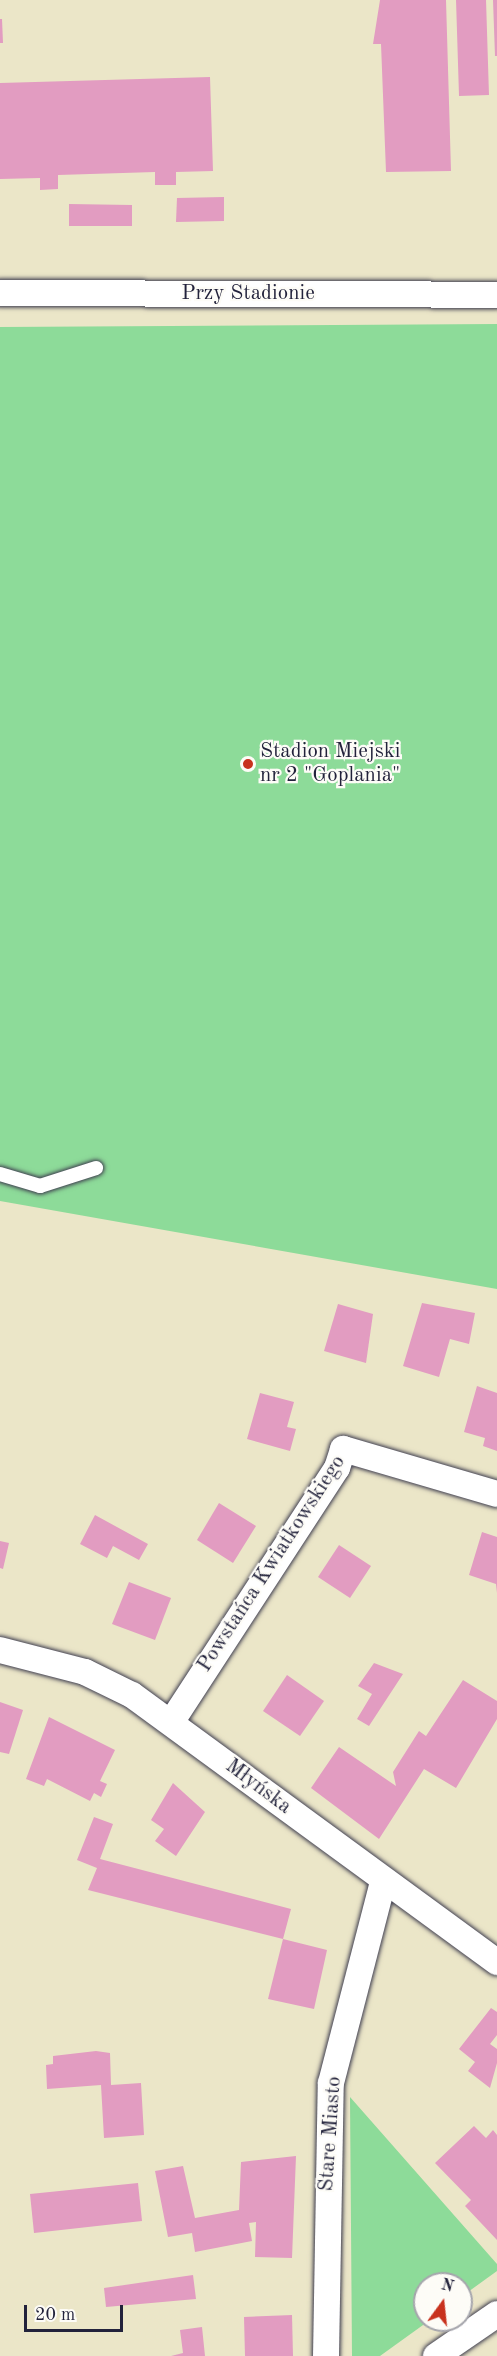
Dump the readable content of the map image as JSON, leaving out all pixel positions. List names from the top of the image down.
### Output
{
  "streets": {
    "street": [
      "Przy Stadionie",
      "Powstańca Kwiatkowskiego",
      "Młyńska",
      "Stare Miasto"
    ]
  },
  "crossings": [
    ["Powstańca Kwiatkowskiego", "Młyńska"],
    ["Młyńska", "Stare Miasto"]
  ],
  "places": ["Stadion Miejski nr 2 \"Goplania\""],
  "scale_bar": "20 m",
  "north": "top"
}
